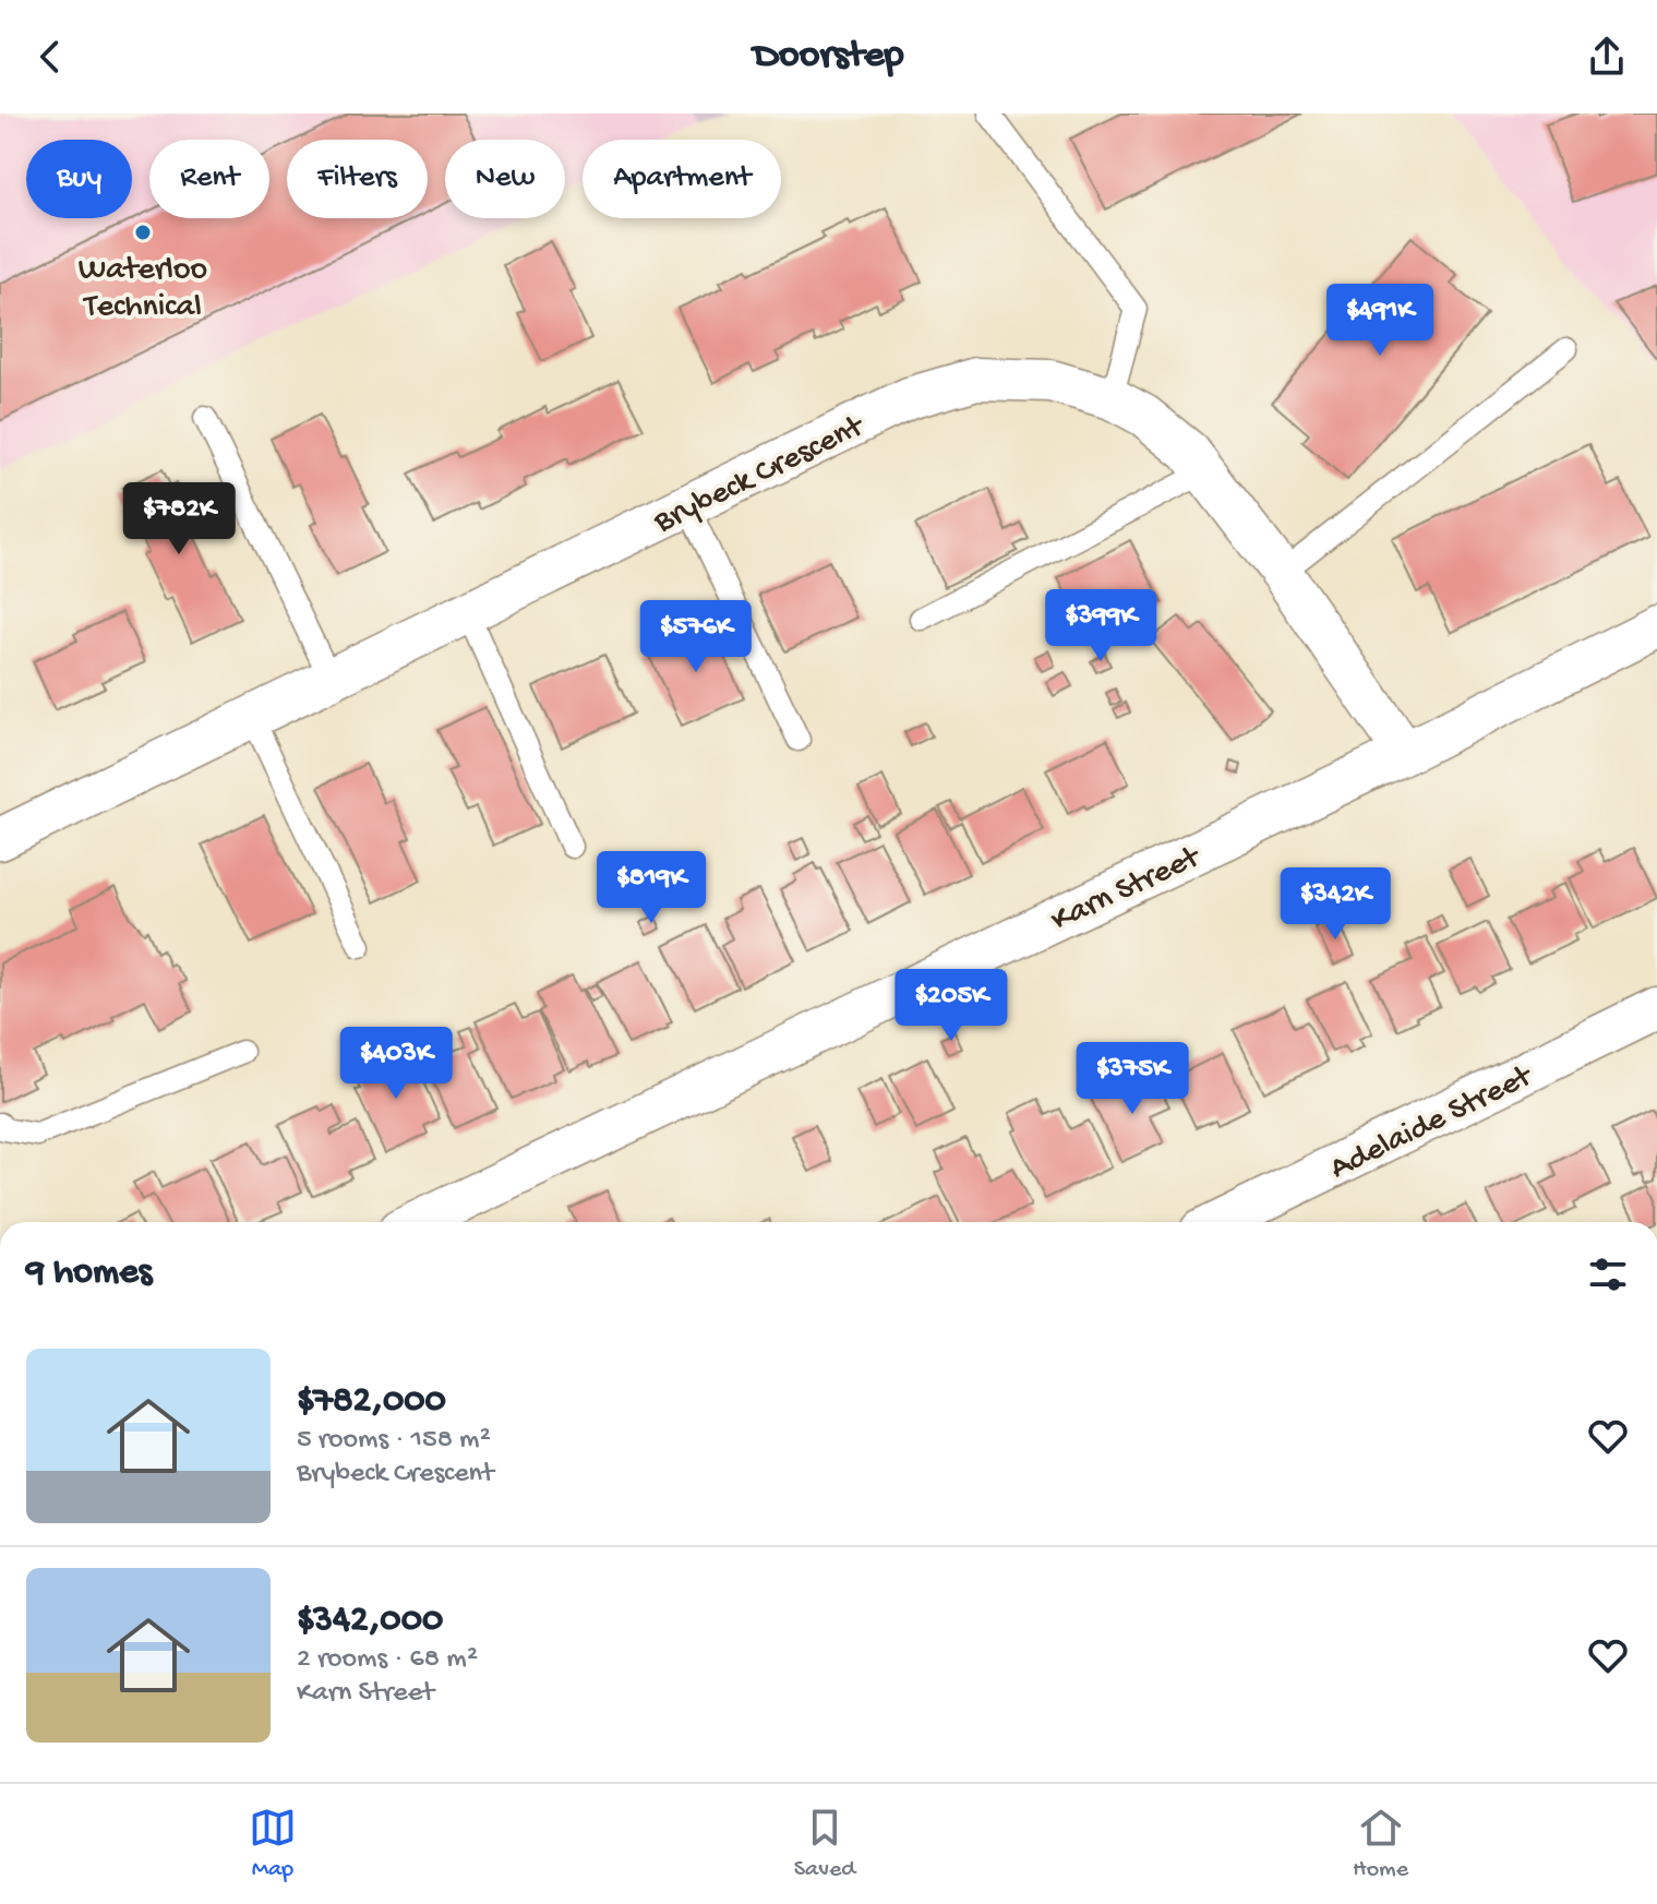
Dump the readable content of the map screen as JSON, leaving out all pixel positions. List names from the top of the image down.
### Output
{
  "streets": {
    "street": ["Brybeck Crescent", "Karn Street", "Adelaide Street"]
  },
  "crossings": [
    ["Brybeck Crescent", "Karn Street"]
  ],
  "places": ["Waterloo Technical"],
  "page": {
    "header": "Doorstep",
    "chip": [
      "Buy",
      "Rent",
      "Filters",
      "New",
      "Apartment"
    ],
    "price": [
      "$491K",
      "$782K",
      "$399K",
      "$576K",
      "$819K",
      "$342K",
      "$205K",
      "$403K",
      "$375K"
    ],
    "heading": "9 homes",
    "list": [
      {
        "name": "$782,000",
        "note": "5 rooms · 158 m² · Brybeck Crescent"
      },
      {
        "name": "$342,000",
        "note": "2 rooms · 68 m² · Karn Street"
      }
    ],
    "tabs": ["Map", "Saved", "Home"]
  }
}
